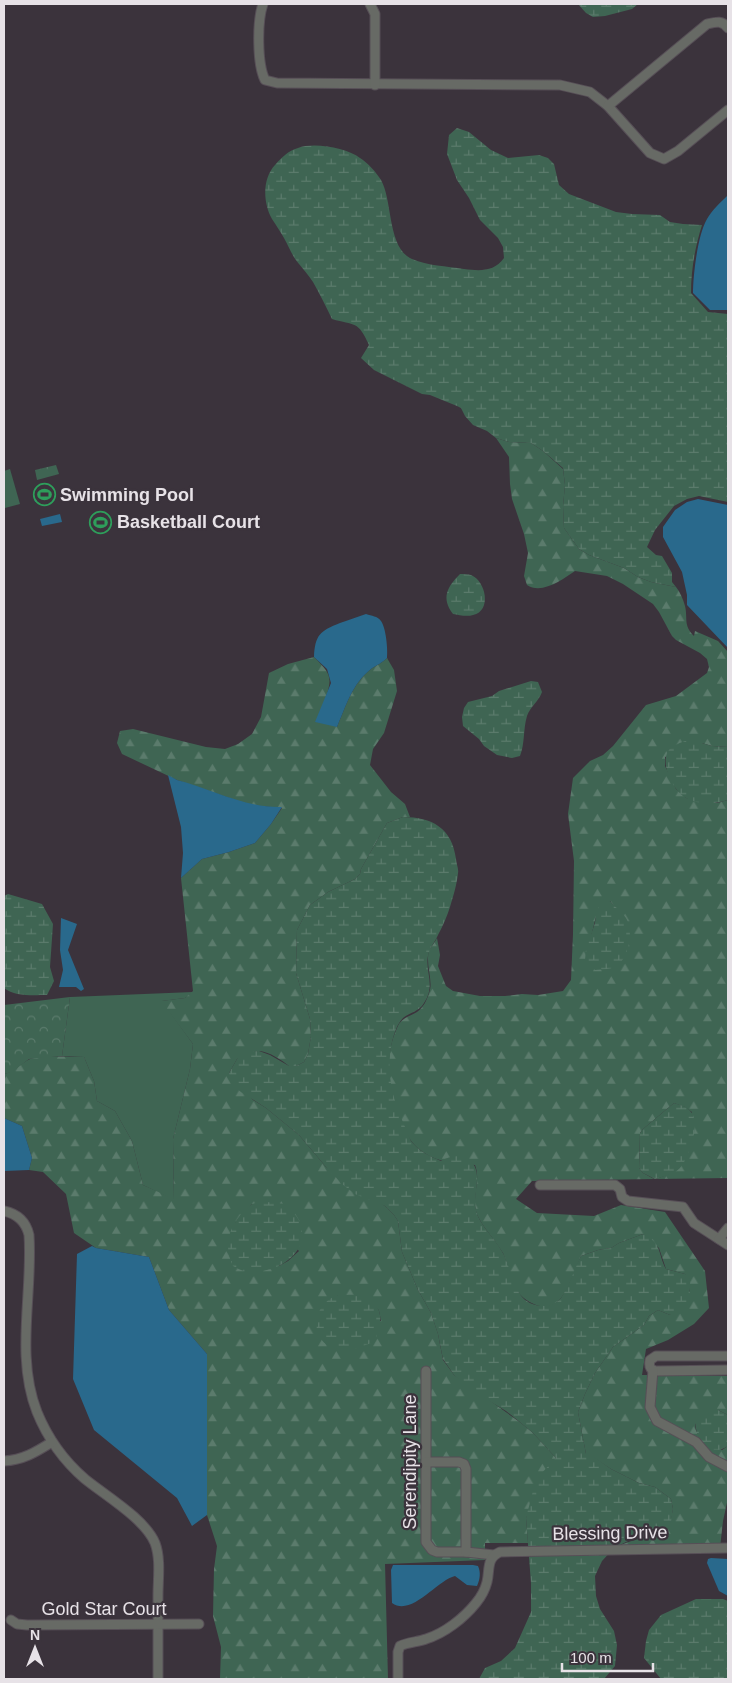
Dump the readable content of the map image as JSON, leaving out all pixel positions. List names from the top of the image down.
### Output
{
  "streets": {
    "street": ["Serendipity Lane", "Blessing Drive", "Gold Star Court"]
  },
  "crossings": [
    ["Serendipity Lane", "Blessing Drive"]
  ],
  "places": {
    "sports": ["Swimming Pool", "Basketball Court"]
  },
  "scale_bar": "100 m",
  "north": "top"
}
